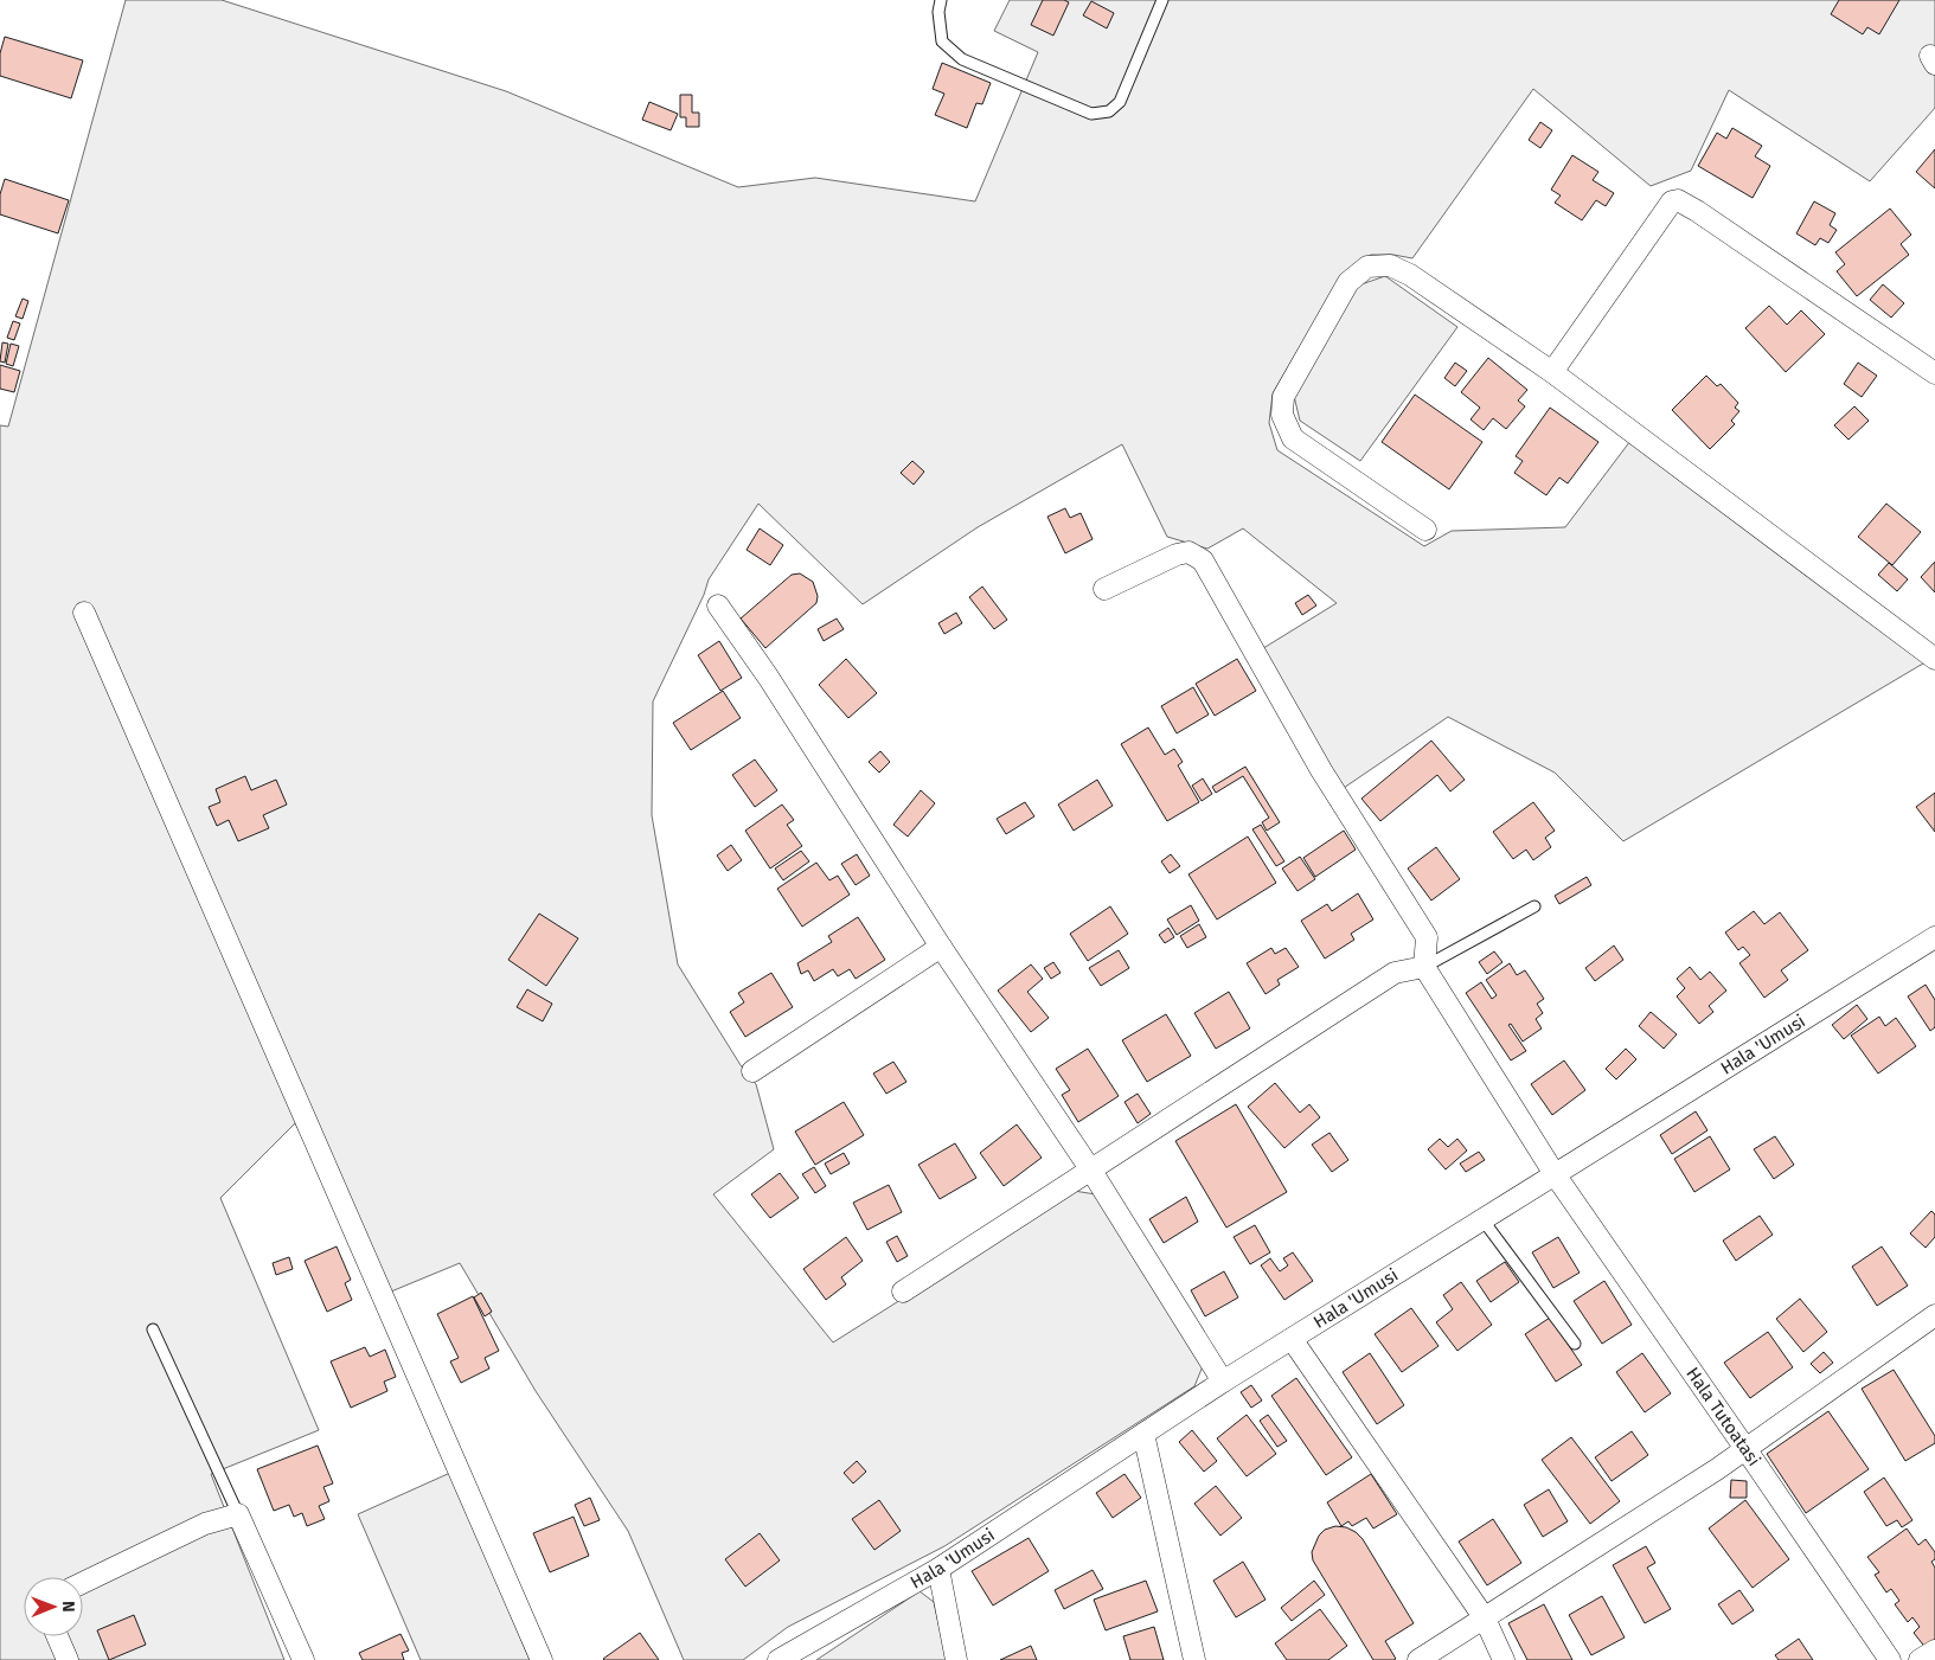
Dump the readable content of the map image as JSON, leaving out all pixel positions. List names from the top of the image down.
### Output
{
  "streets": {
    "street": ["Hala 'Umusi", "Hala Tutoatasi"]
  },
  "crossings": [
    ["Hala 'Umusi", "Hala Tutoatasi"]
  ],
  "north": "right"
}
